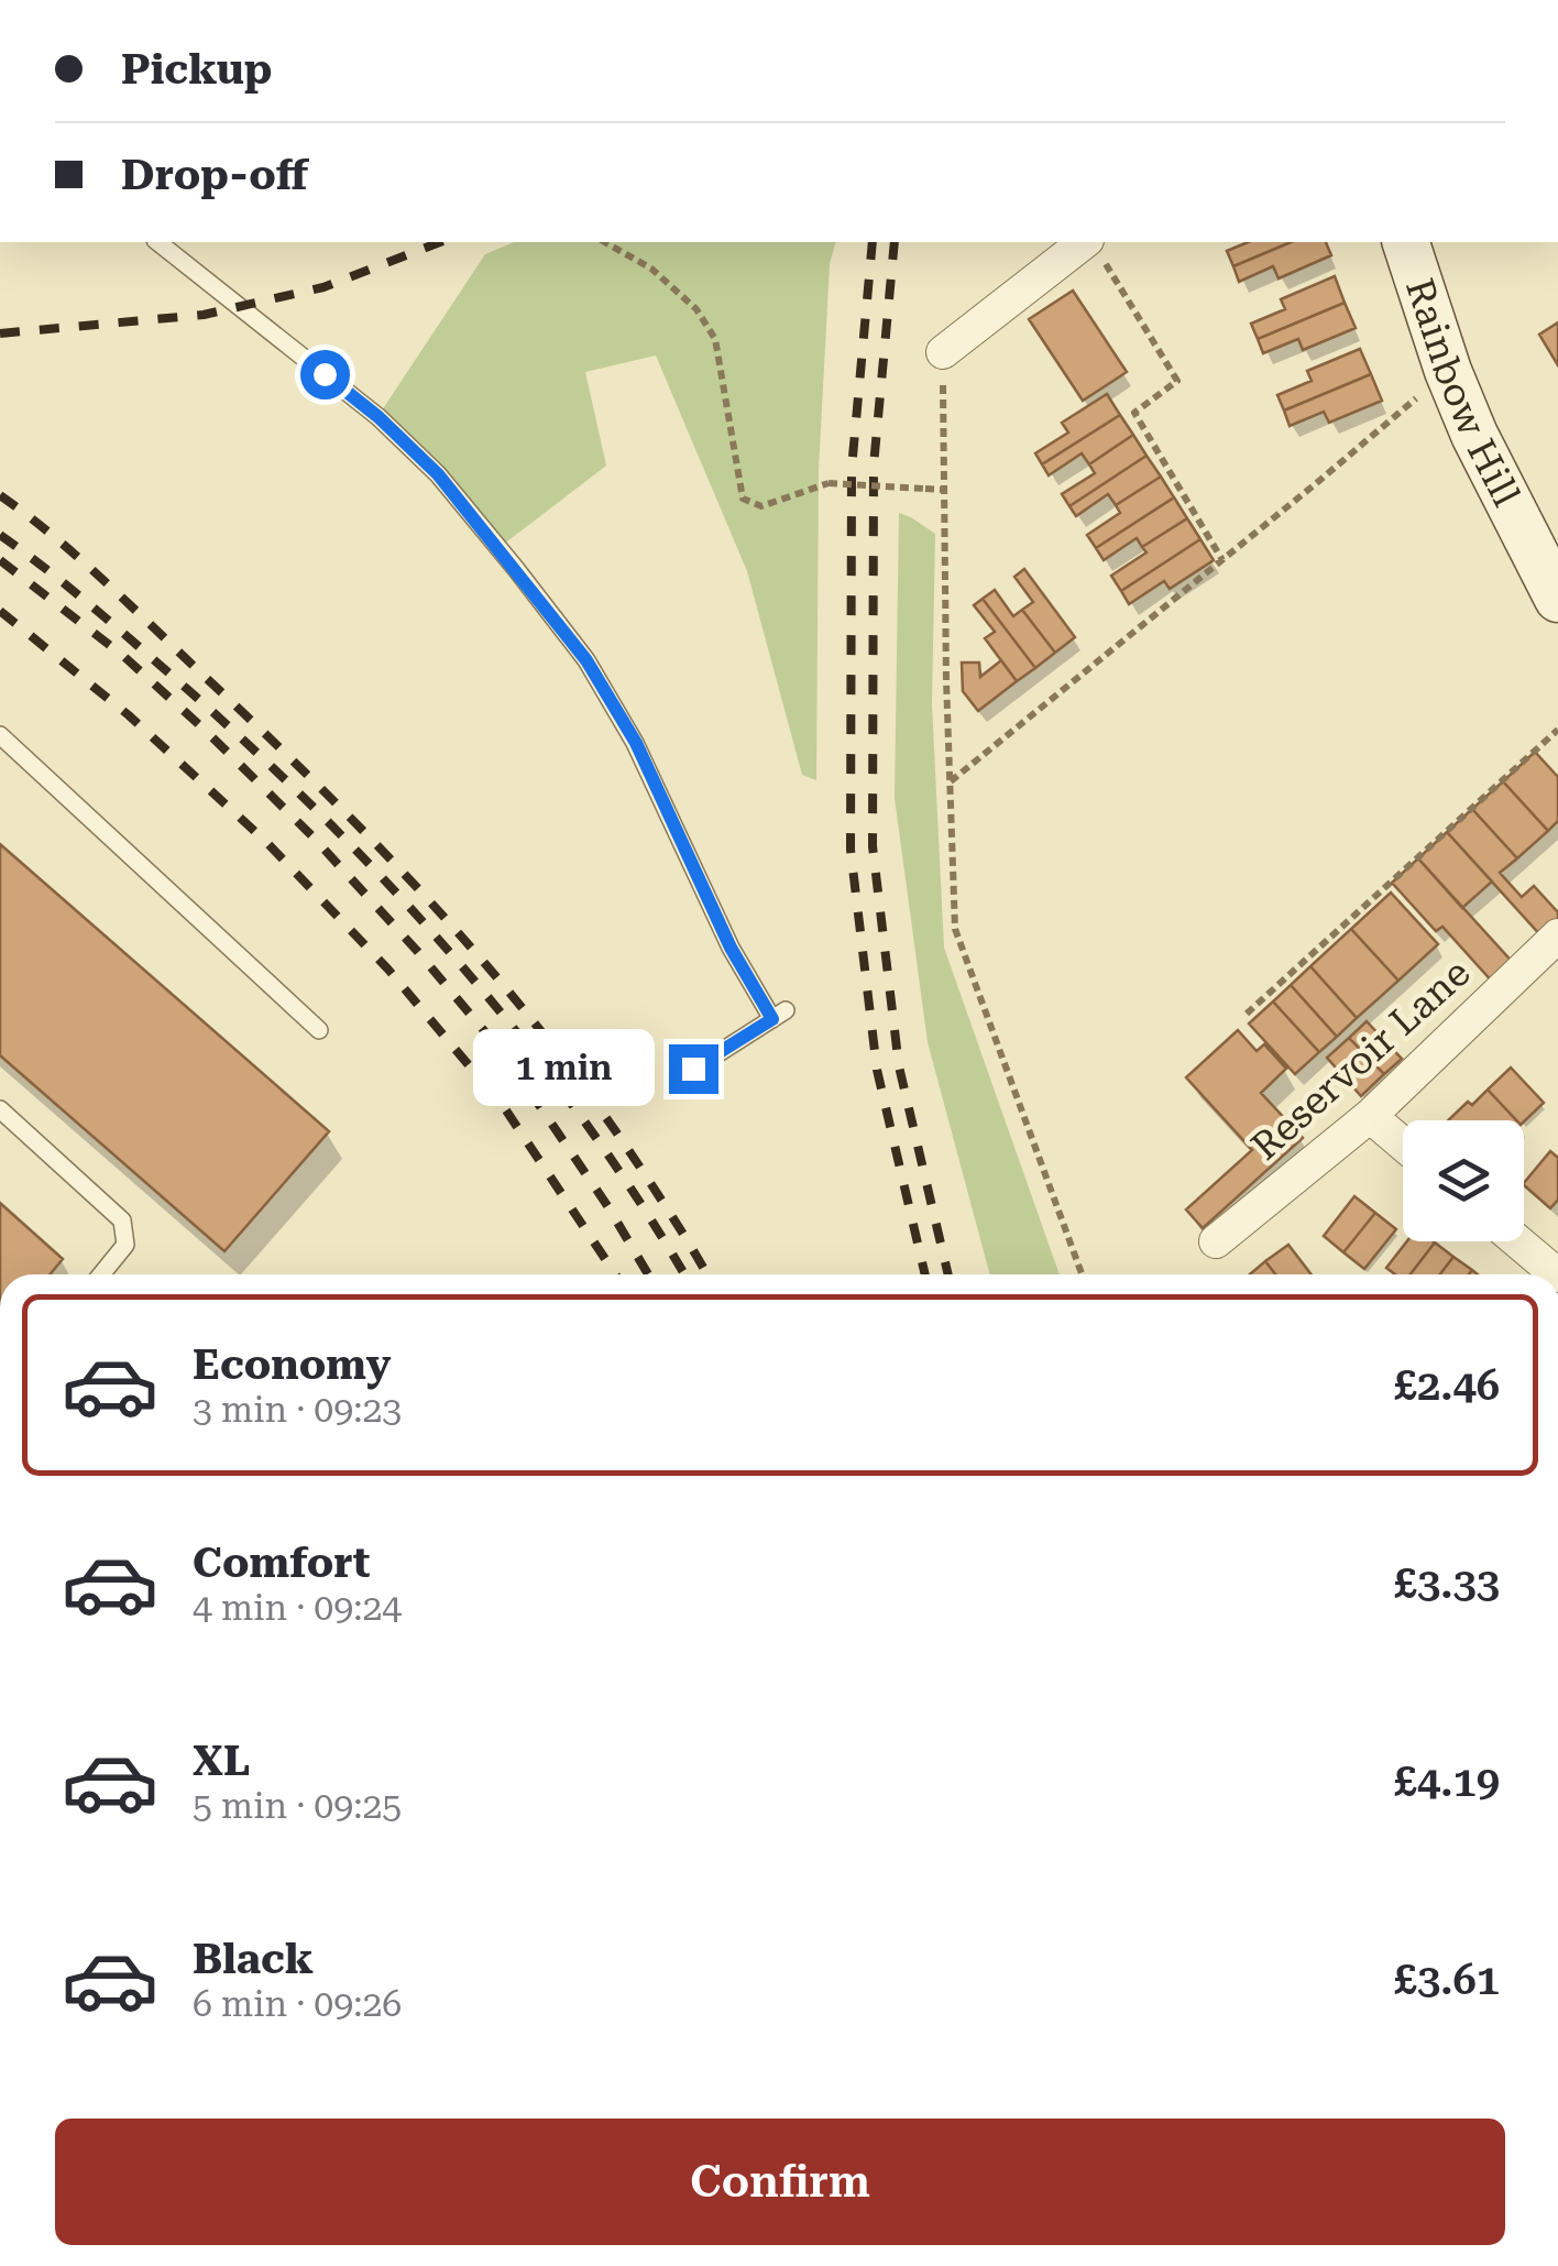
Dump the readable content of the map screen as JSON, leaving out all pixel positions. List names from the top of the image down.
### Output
{
  "streets": {
    "main road": ["Rainbow Hill"],
    "street": ["Reservoir Lane"]
  },
  "page": {
    "banner": ["Pickup", "Drop-off"],
    "bubble": "1 min",
    "list": [
      {
        "name": "Economy",
        "note": "3 min · 09:23",
        "value": "£2.46"
      },
      {
        "name": "Comfort",
        "note": "4 min · 09:24",
        "value": "£3.33"
      },
      {
        "name": "XL",
        "note": "5 min · 09:25",
        "value": "£4.19"
      },
      {
        "name": "Black",
        "note": "6 min · 09:26",
        "value": "£3.61"
      }
    ],
    "buttons": "Confirm"
  }
}
